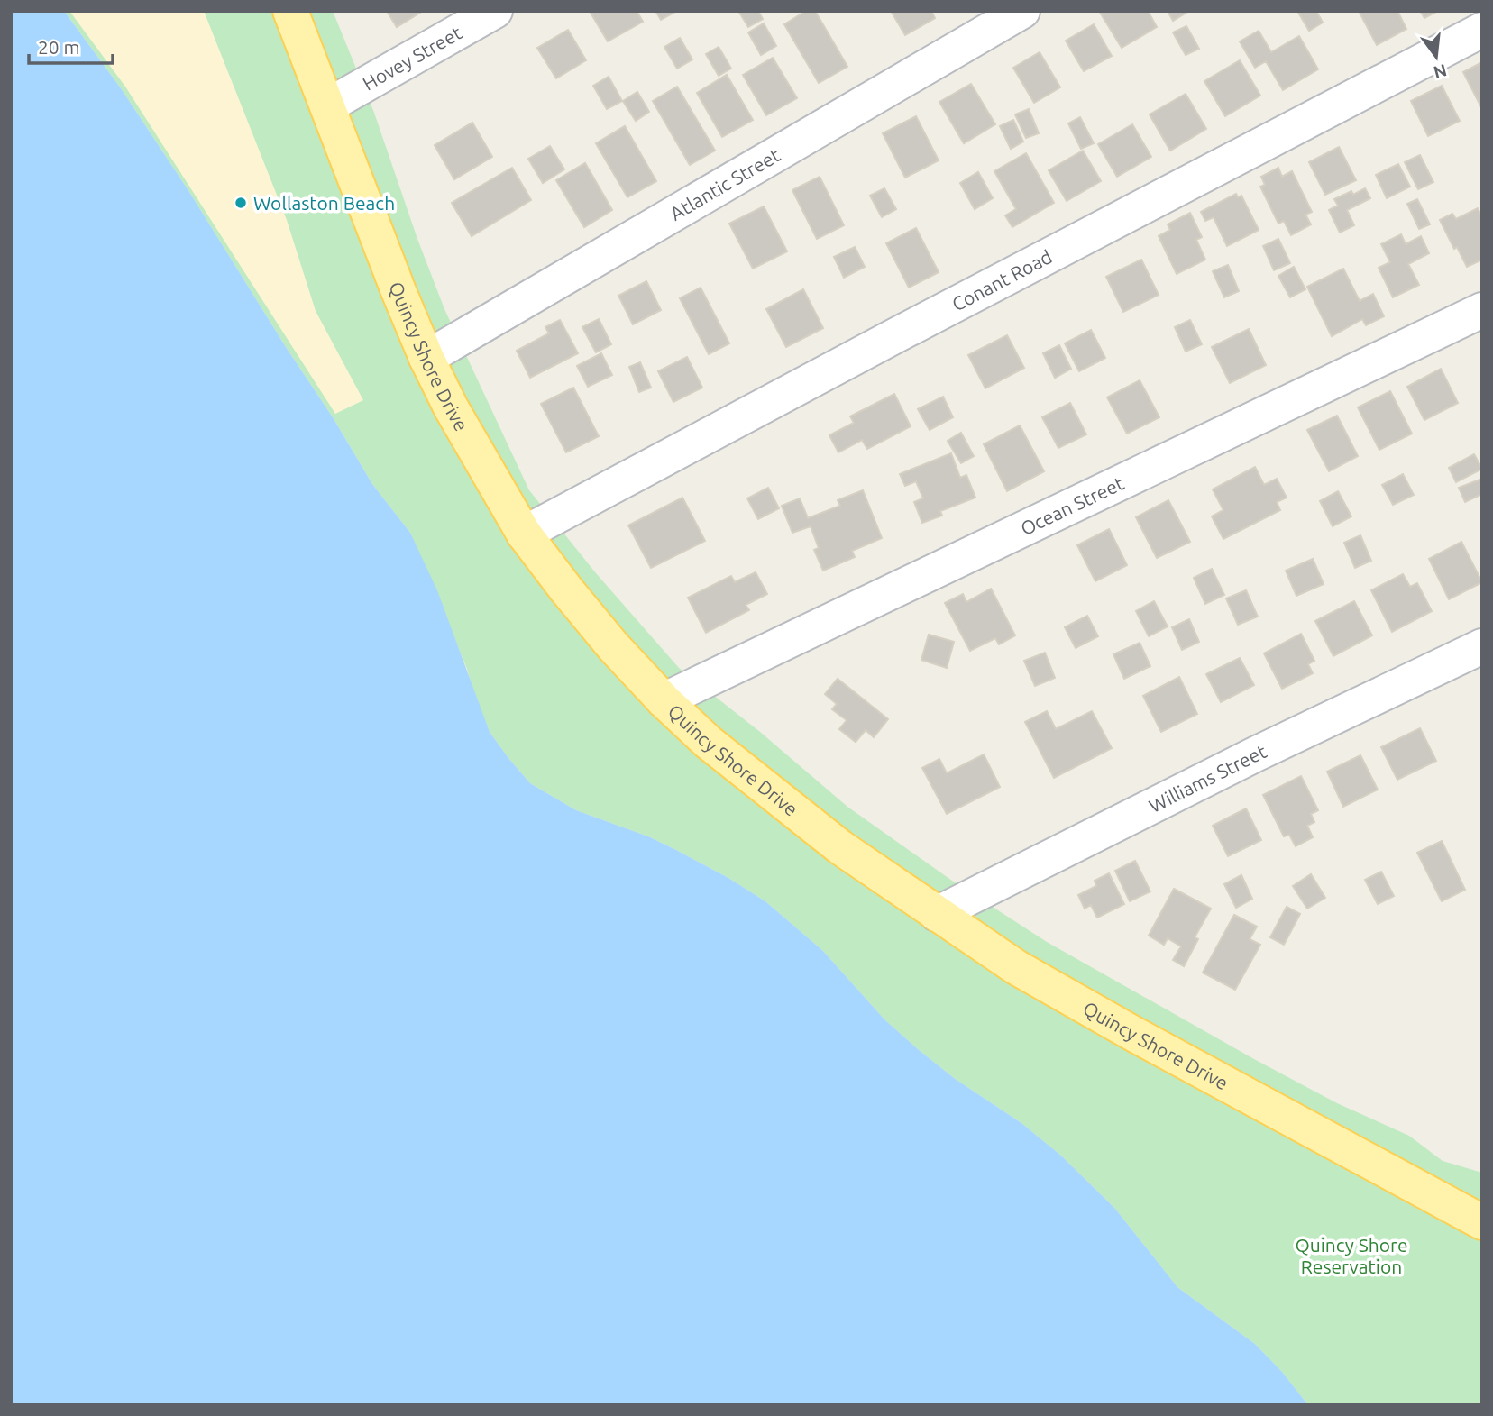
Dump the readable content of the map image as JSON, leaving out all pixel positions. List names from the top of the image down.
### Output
{
  "streets": {
    "main road": ["Quincy Shore Drive"],
    "street": [
      "Hovey Street",
      "Atlantic Street",
      "Conant Road",
      "Ocean Street",
      "Williams Street"
    ]
  },
  "crossings": [
    ["Hovey Street", "Quincy Shore Drive"],
    ["Atlantic Street", "Quincy Shore Drive"],
    ["Conant Road", "Quincy Shore Drive"],
    ["Quincy Shore Drive", "Ocean Street"],
    ["Quincy Shore Drive", "Williams Street"]
  ],
  "parks": ["Quincy Shore Reservation"],
  "places": ["Wollaston Beach"],
  "scale_bar": "20 m",
  "north": "bottom"
}
